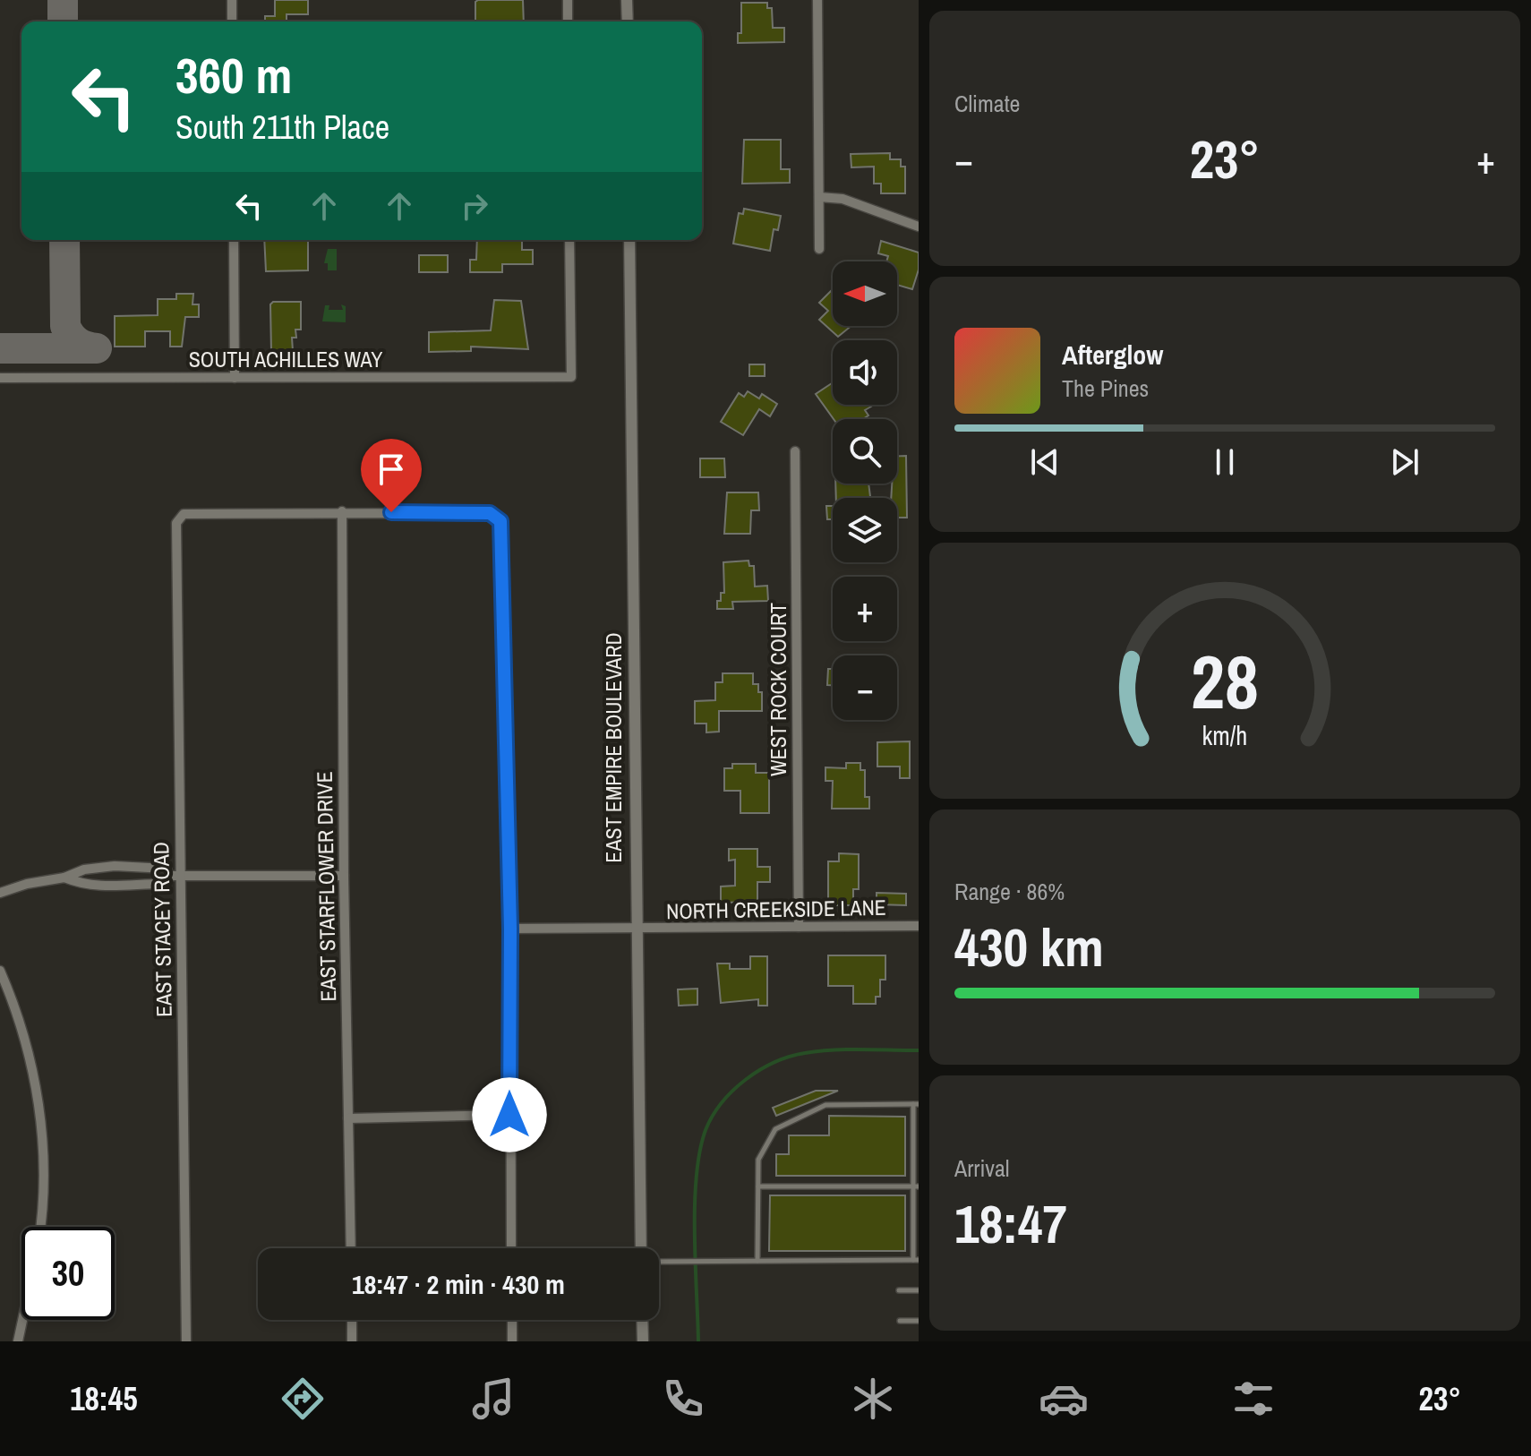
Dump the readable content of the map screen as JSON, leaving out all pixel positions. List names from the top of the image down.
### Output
{
  "streets": {
    "street": [
      "SOUTH ACHILLES WAY",
      "WEST ROCK COURT",
      "EAST EMPIRE BOULEVARD",
      "EAST STARFLOWER DRIVE",
      "NORTH CREEKSIDE LANE",
      "EAST STACEY ROAD"
    ]
  },
  "crossings": [
    ["WEST ROCK COURT", "NORTH CREEKSIDE LANE"],
    ["EAST EMPIRE BOULEVARD", "NORTH CREEKSIDE LANE"],
    ["EAST STARFLOWER DRIVE", "EAST STACEY ROAD"]
  ],
  "north": "left",
  "page": {
    "tile": [
      "Climate",
      ["Range · 86%", "430 km"],
      ["Arrival", "18:47"]
    ],
    "turn": ["360 m", "South 211th Place"],
    "heat": ["−", "23°", "+"],
    "map_buttons": ["+", "−"],
    "song": ["Afterglow", "The Pines"],
    "limit": "30",
    "trip": "18:47 · 2 min · 430 m",
    "tabs": ["18:45", "23°"],
    "gauge": ["28", "km/h"]
  }
}
